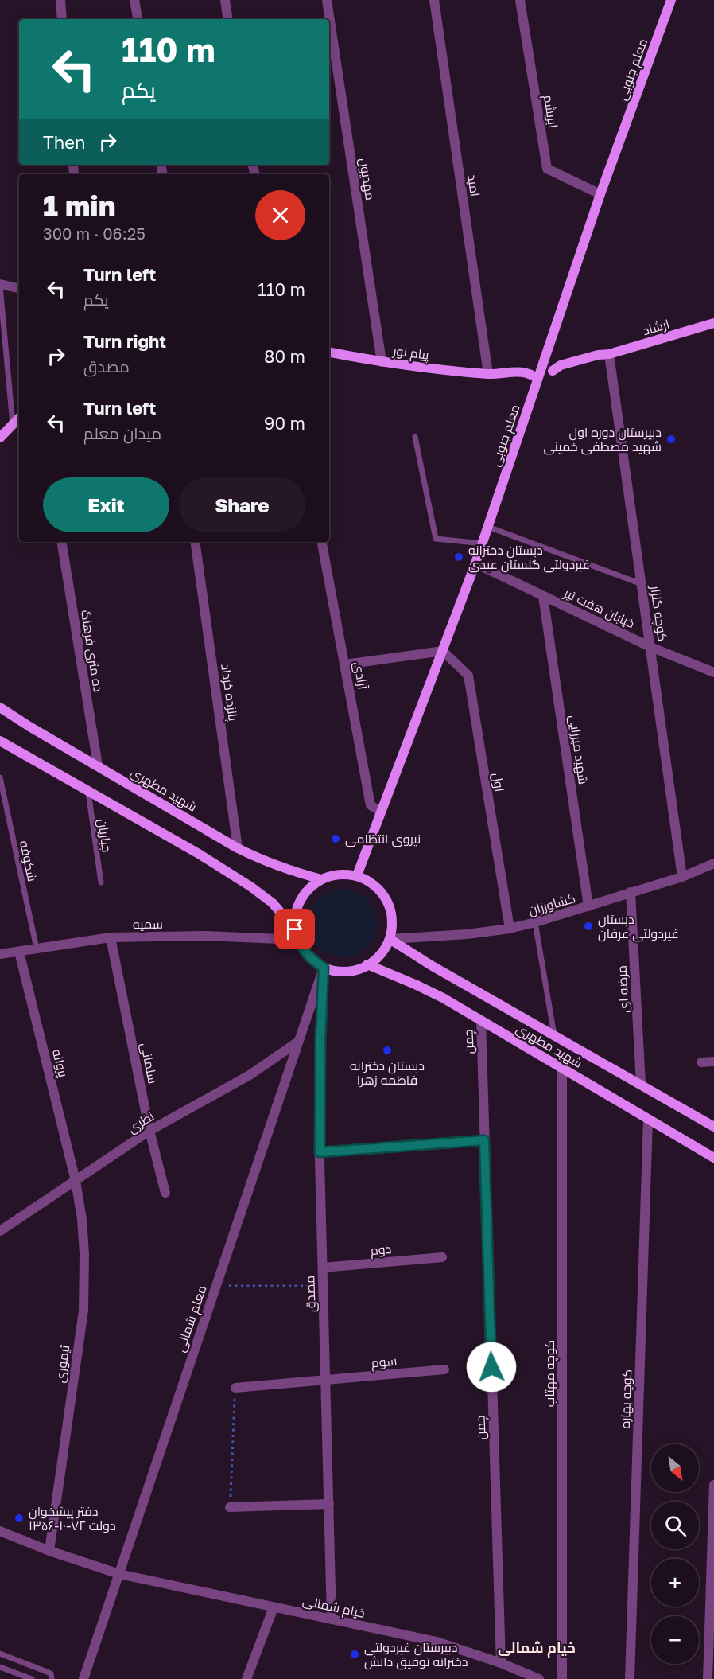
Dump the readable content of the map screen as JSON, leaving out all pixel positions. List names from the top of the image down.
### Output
{
  "streets": {
    "main road": [
      "معلم جنوبی",
      "ارشاد",
      "پیام نور",
      "شهید مطهری"
    ],
    "street": [
      "ابریشم",
      "مهدیون",
      "امید",
      "خیابان هفت تیر",
      "کوچه گلزار",
      "ده متری فرهنگ",
      "آزادی",
      "پانزده خرداد",
      "شهید میرزایی",
      "اول",
      "کشاورزان",
      "سمیه",
      "مرضه ای",
      "چمن",
      "پروانه",
      "سلمانی",
      "نظری",
      "دوم",
      "مصدق",
      "معلم شمالی",
      "سوم",
      "تیموری",
      "کوچه مهتاب",
      "کوچه بهاره",
      "خیام شمالی"
    ],
    "lane": ["جباریان", "شکوفه"]
  },
  "crossings": [
    ["معلم جنوبی", "ابریشم"],
    ["معلم جنوبی", "ارشاد"],
    ["معلم جنوبی", "پیام نور"],
    ["معلم جنوبی", "خیابان هفت تیر"],
    ["معلم جنوبی", "آزادی"],
    ["معلم جنوبی", "اول"],
    ["معلم جنوبی", "شهید مطهری"],
    ["معلم جنوبی", "کشاورزان"],
    ["معلم جنوبی", "سمیه"],
    ["معلم جنوبی", "مصدق"],
    ["معلم جنوبی", "معلم شمالی"],
    ["مهدیون", "پیام نور"],
    ["امید", "پیام نور"],
    ["ارشاد", "پیام نور"],
    ["ارشاد", "کوچه گلزار"],
    ["خیابان هفت تیر", "کوچه گلزار"],
    ["خیابان هفت تیر", "شهید میرزایی"],
    ["کوچه گلزار", "کشاورزان"],
    ["ده متری فرهنگ", "شهید مطهری"],
    ["پانزده خرداد", "شهید مطهری"],
    ["شهید میرزایی", "کشاورزان"],
    ["اول", "کشاورزان"],
    ["شهید مطهری", "کشاورزان"],
    ["شهید مطهری", "سمیه"],
    ["شهید مطهری", "مرضه ای"],
    ["شهید مطهری", "چمن"],
    ["شهید مطهری", "مصدق"],
    ["شهید مطهری", "معلم شمالی"],
    ["شهید مطهری", "کوچه مهتاب"],
    ["شهید مطهری", "کوچه بهاره"],
    ["شکوفه", "سمیه"],
    ["کشاورزان", "سمیه"],
    ["کشاورزان", "مرضه ای"],
    ["کشاورزان", "مصدق"],
    ["کشاورزان", "معلم شمالی"],
    ["سمیه", "پروانه"],
    ["سمیه", "سلمانی"],
    ["سمیه", "مصدق"],
    ["سمیه", "معلم شمالی"],
    ["چمن", "خیام شمالی"],
    ["پروانه", "نظری"],
    ["پروانه", "تیموری"],
    ["سلمانی", "نظری"],
    ["نظری", "معلم شمالی"],
    ["نظری", "تیموری"],
    ["دوم", "مصدق"],
    ["مصدق", "معلم شمالی"],
    ["مصدق", "سوم"],
    ["مصدق", "خیام شمالی"],
    ["معلم شمالی", "خیام شمالی"],
    ["تیموری", "خیام شمالی"]
  ],
  "districts": ["خیام شمالی"],
  "places": [
    "دبیرستان دوره اول شهید مصطفی خمینی",
    "دبستان دخترانه غیردولتی گلستان عبدی",
    "نیروی انتظامی",
    "دبستان غیردولتی عرفان",
    "دبستان دخترانه فاطمه زهرا",
    "دفتر پیشخوان دولت ۷۲-۱۰-۱۳۵۶",
    "دبیرستان غیردولتی دخترانه توفیق دانش"
  ],
  "north": "bottom right",
  "page": {
    "turn": ["110 m", "یکم"],
    "then": "Then",
    "heading": ["1 min", "300 m · 06:25"],
    "list": [
      {
        "name": "Turn left",
        "note": "یکم",
        "value": "110 m"
      },
      {
        "name": "Turn right",
        "note": "مصدق",
        "value": "80 m"
      },
      {
        "name": "Turn left",
        "note": "میدان معلم",
        "value": "90 m"
      }
    ],
    "buttons": ["Exit", "Share"],
    "map_buttons": ["+", "−"]
  }
}
